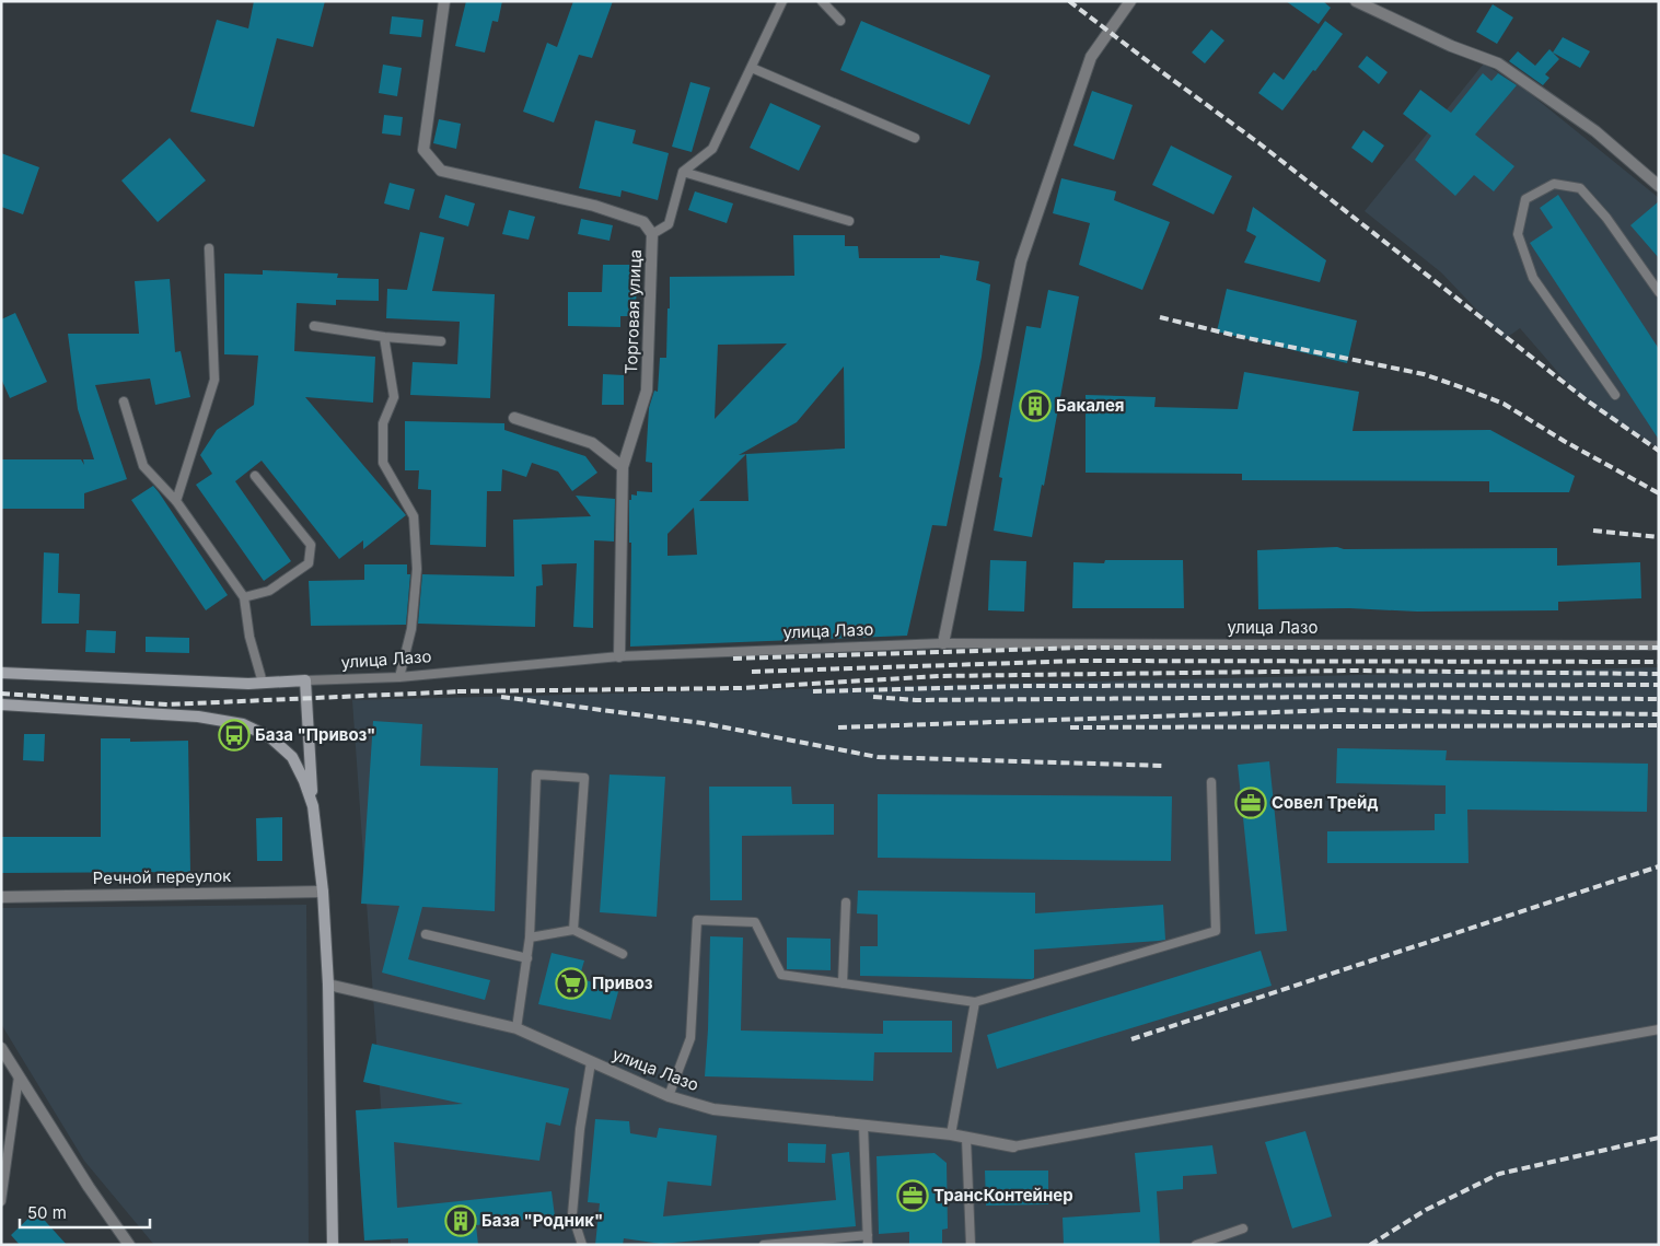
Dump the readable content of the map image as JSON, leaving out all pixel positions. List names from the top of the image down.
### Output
{
  "streets": {
    "main road": ["улица Лазо"],
    "street": ["Торговая улица", "Речной переулок"]
  },
  "crossings": [
    ["Торговая улица", "улица Лазо"]
  ],
  "places": {
    "building": ["Бакалея", "База \"Родник\""],
    "bus stop": ["База \"Привоз\""],
    "office": ["Совел Трейд", "ТрансКонтейнер"],
    "supermarket": ["Привоз"]
  },
  "scale_bar": "50 m"
}
